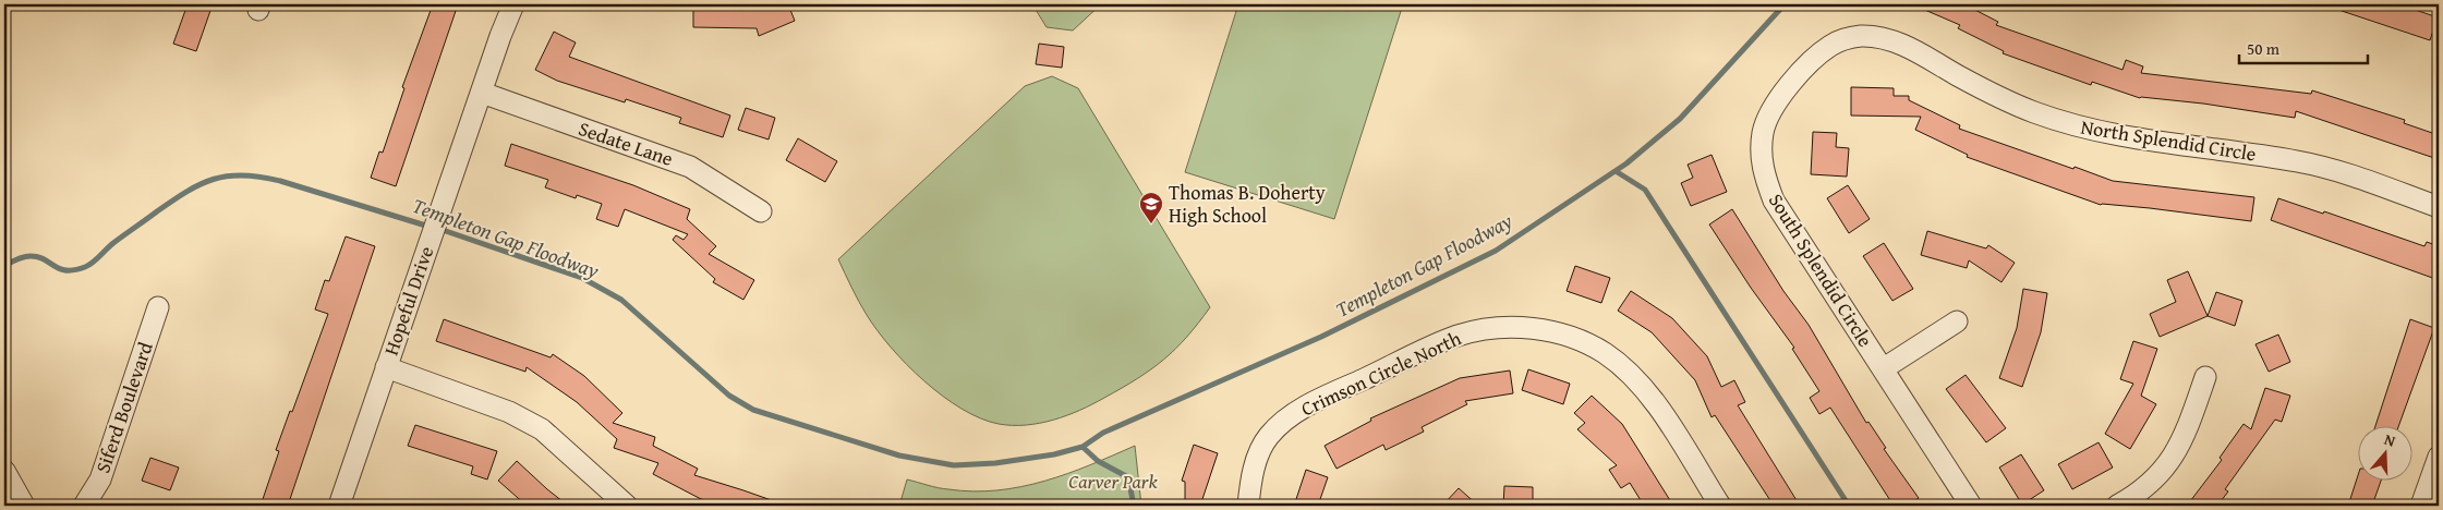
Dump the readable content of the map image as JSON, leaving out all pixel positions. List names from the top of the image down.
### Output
{
  "streets": {
    "street": [
      "North Splendid Circle",
      "Sedate Lane",
      "South Splendid Circle",
      "Hopeful Drive",
      "Crimson Circle North",
      "Siferd Boulevard"
    ]
  },
  "crossings": [
    ["North Splendid Circle", "South Splendid Circle"],
    ["Sedate Lane", "Hopeful Drive"]
  ],
  "water": ["Templeton Gap Floodway"],
  "parks": ["Carver Park"],
  "places": {
    "school or university": ["Thomas B. Doherty High School"]
  },
  "scale_bar": "50 m",
  "north": "top"
}
